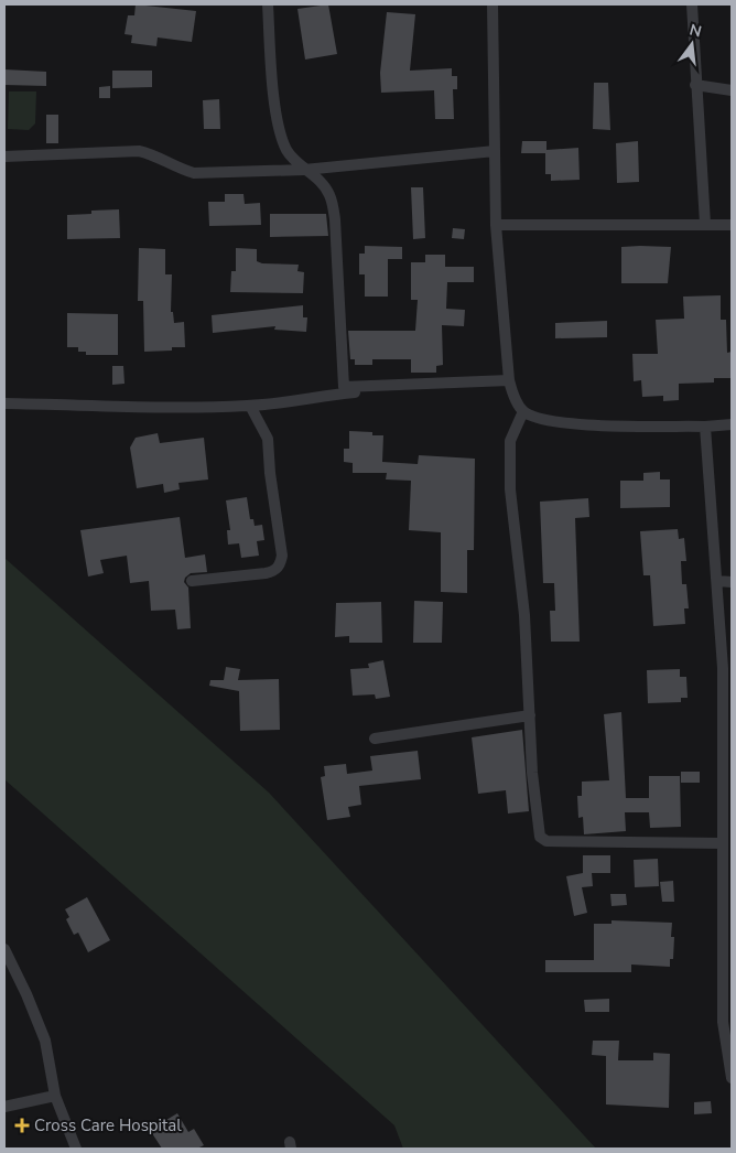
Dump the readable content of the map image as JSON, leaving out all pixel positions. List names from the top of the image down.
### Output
{
  "places": {
    "health": ["Cross Care Hospital"]
  },
  "north": "top"
}
